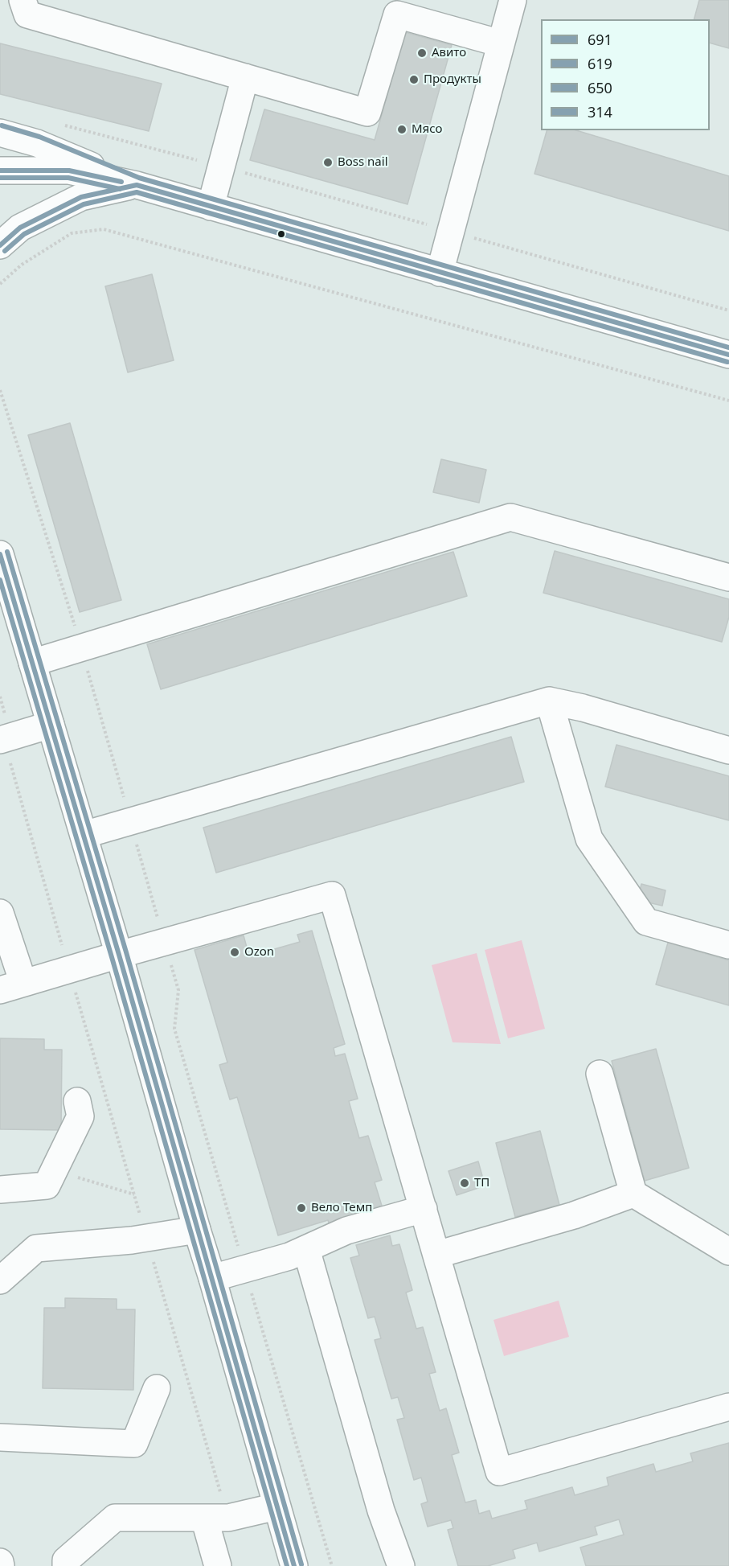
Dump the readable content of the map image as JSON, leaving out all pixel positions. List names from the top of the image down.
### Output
{
  "places": [
    "Авито",
    "Продукты",
    "Мясо",
    "Boss nail",
    "Ozon",
    "ТП",
    "Вело Темп"
  ],
  "lines": [
    "transit line 314",
    "transit line 691",
    "transit line 619",
    "transit line 650"
  ],
  "legend": [
    "691",
    "619",
    "650",
    "314"
  ]
}
